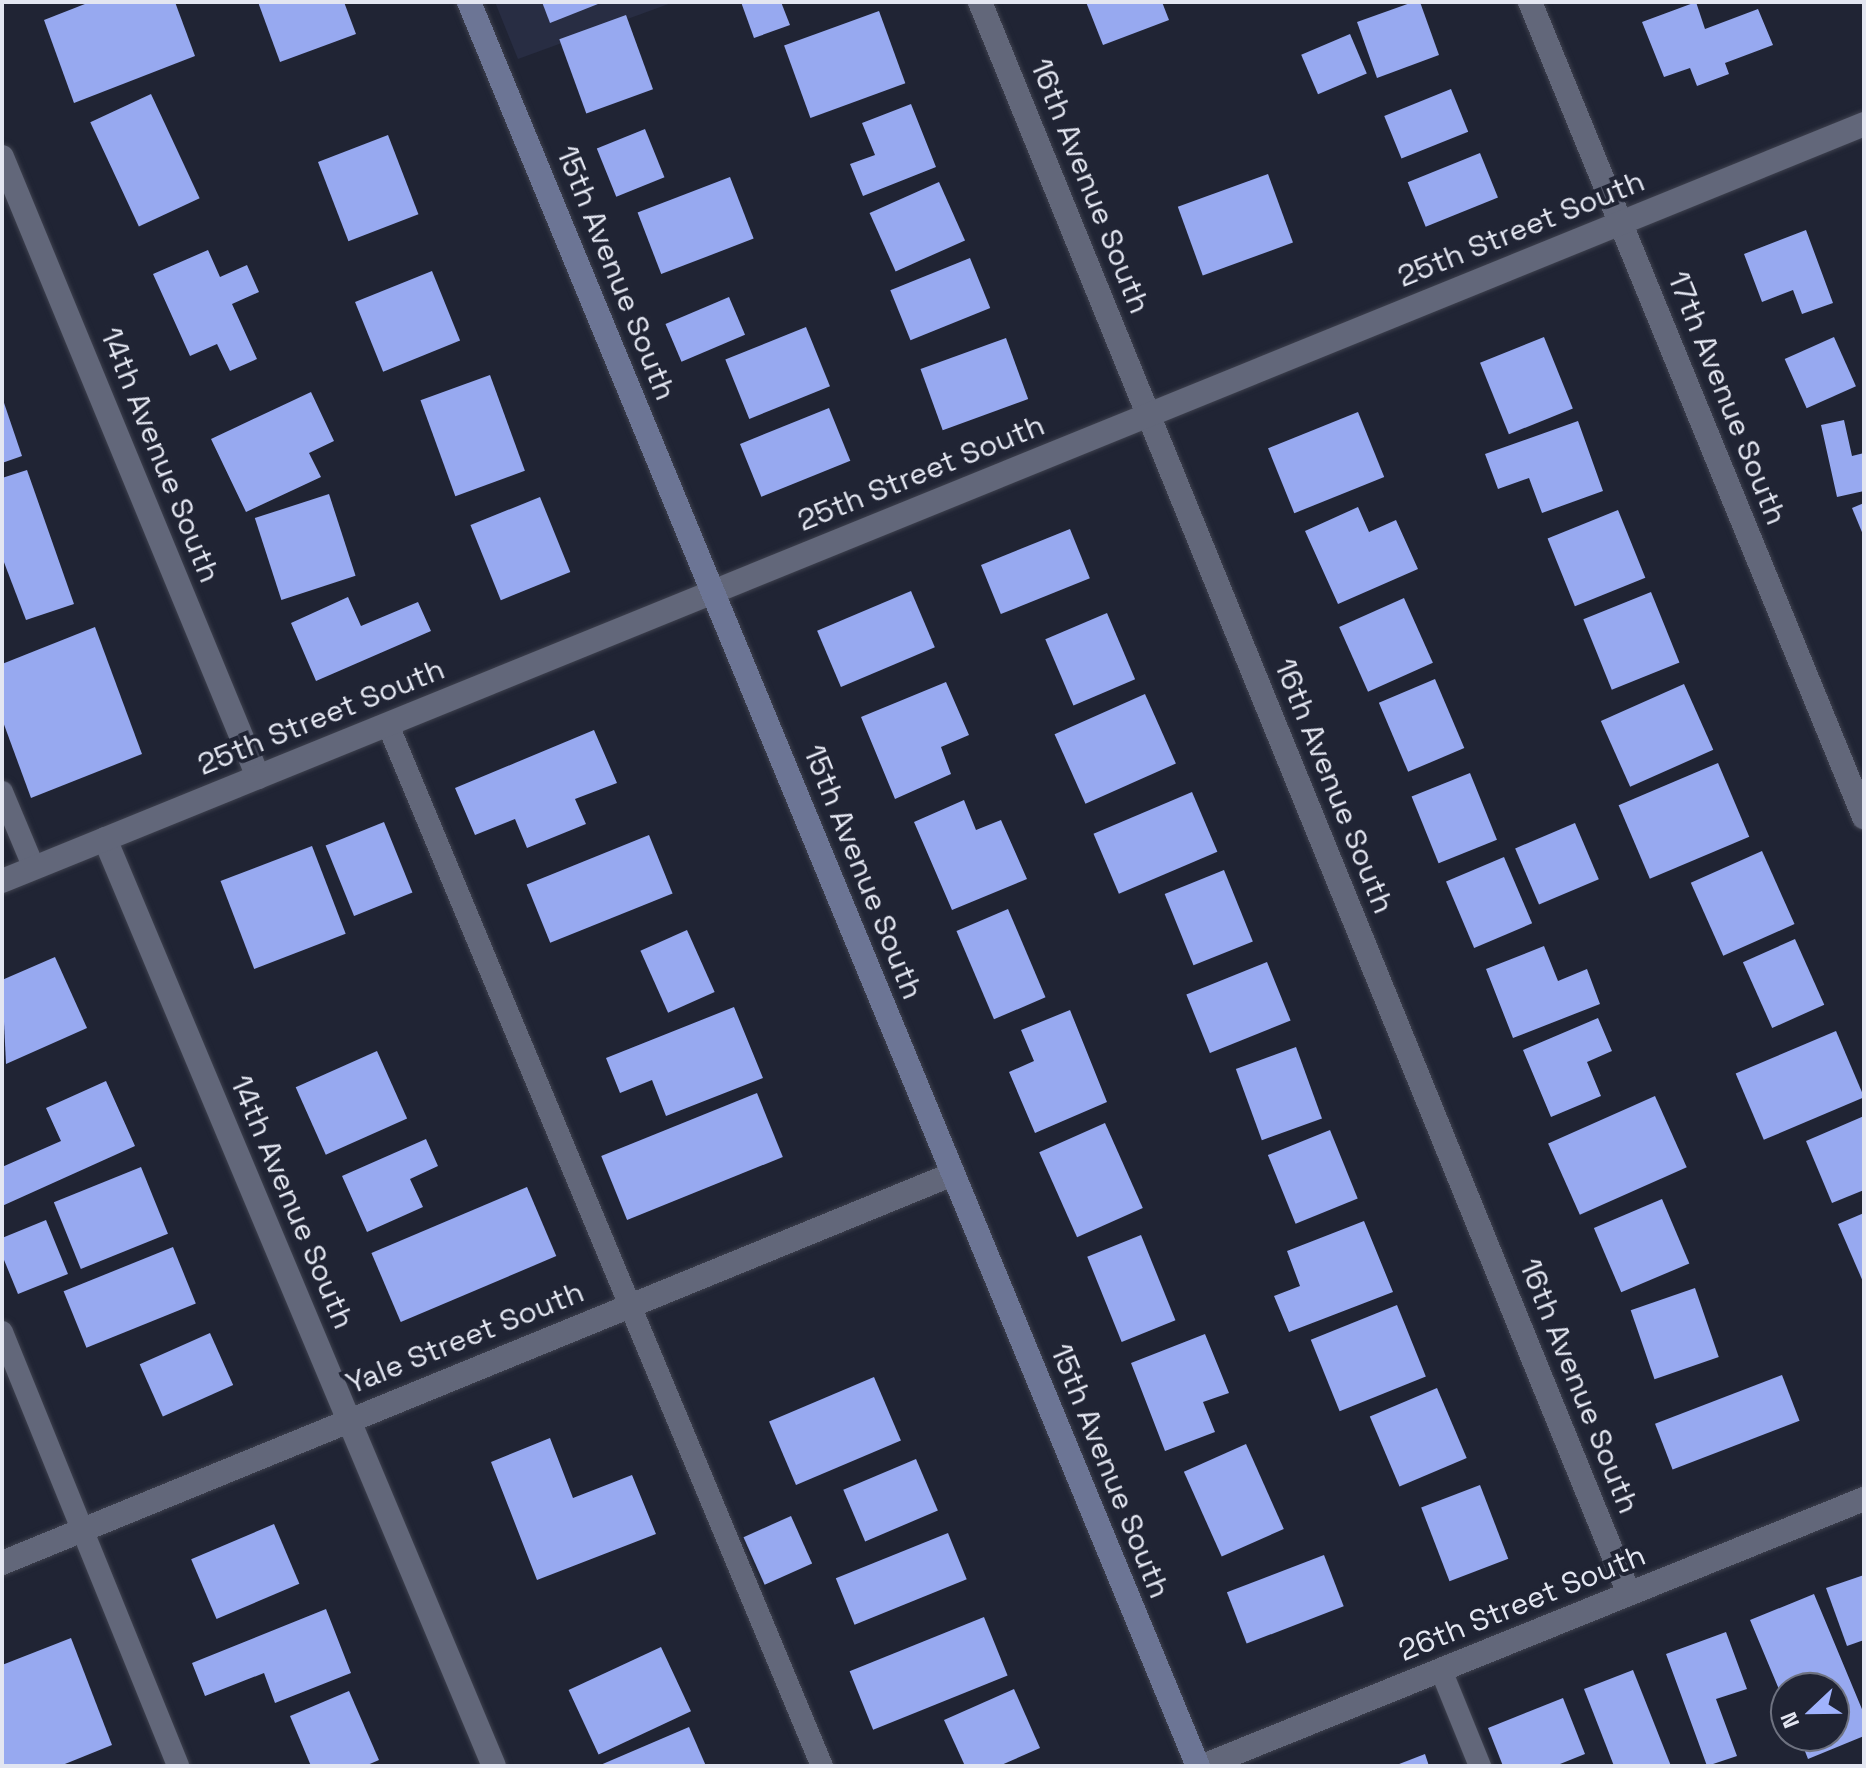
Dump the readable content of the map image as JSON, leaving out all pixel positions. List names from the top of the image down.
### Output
{
  "streets": {
    "street": [
      "16th Avenue South",
      "25th Street South",
      "15th Avenue South",
      "17th Avenue South",
      "14th Avenue South",
      "Yale Street South",
      "26th Street South"
    ]
  },
  "crossings": [
    ["16th Avenue South", "25th Street South"],
    ["16th Avenue South", "26th Street South"],
    ["25th Street South", "15th Avenue South"],
    ["25th Street South", "17th Avenue South"],
    ["25th Street South", "14th Avenue South"],
    ["15th Avenue South", "Yale Street South"],
    ["15th Avenue South", "26th Street South"],
    ["14th Avenue South", "Yale Street South"]
  ],
  "north": "left"
}
